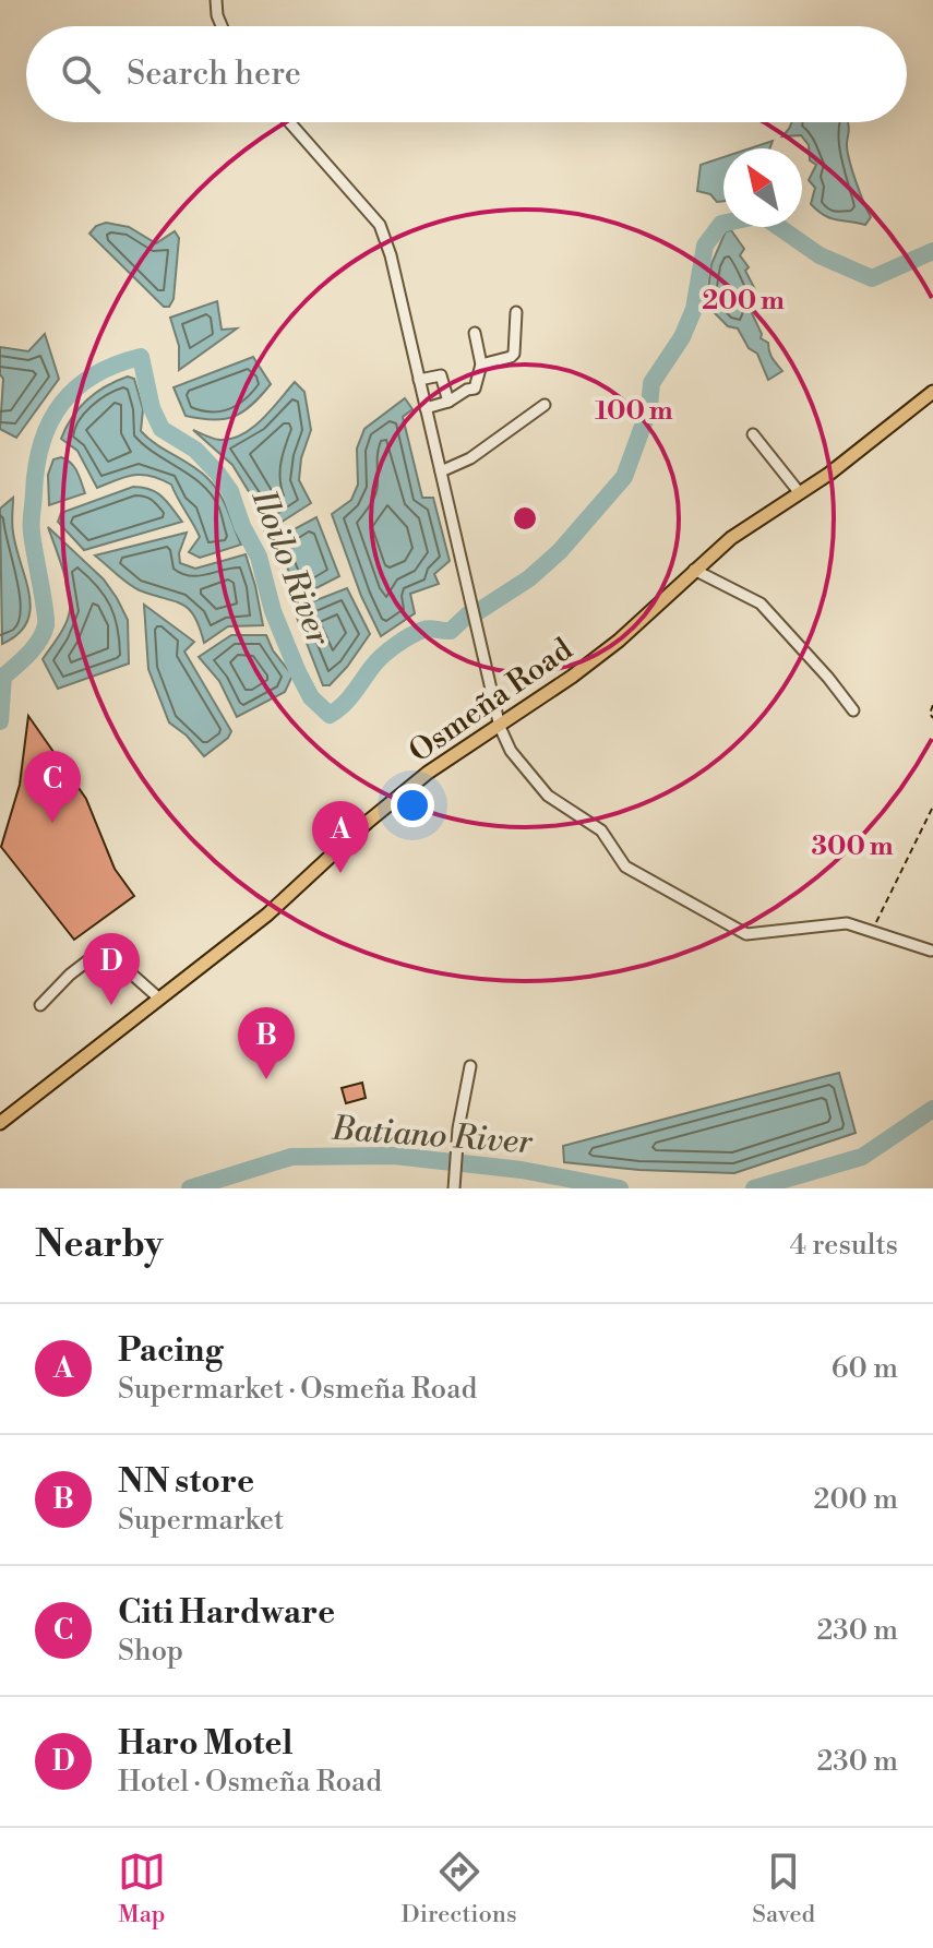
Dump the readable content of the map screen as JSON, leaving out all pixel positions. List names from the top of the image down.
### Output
{
  "streets": {
    "main road": ["Osmeña Road"]
  },
  "water": ["Iloilo River", "Batiano River"],
  "north": "top left",
  "page": {
    "search": "Search here",
    "pins": [
      "C",
      "A",
      "D",
      "B"
    ],
    "heading": ["Nearby", "4 results"],
    "list": [
      {
        "mark": "A",
        "name": "Pacing",
        "note": "Supermarket · Osmeña Road",
        "value": "60 m"
      },
      {
        "mark": "B",
        "name": "NN store",
        "note": "Supermarket",
        "value": "200 m"
      },
      {
        "mark": "C",
        "name": "Citi Hardware",
        "note": "Shop",
        "value": "230 m"
      },
      {
        "mark": "D",
        "name": "Haro Motel",
        "note": "Hotel · Osmeña Road",
        "value": "230 m"
      }
    ],
    "nav": ["Map", "Directions", "Saved"]
  },
  "rings": ["200 m", "100 m", "300 m"]
}
